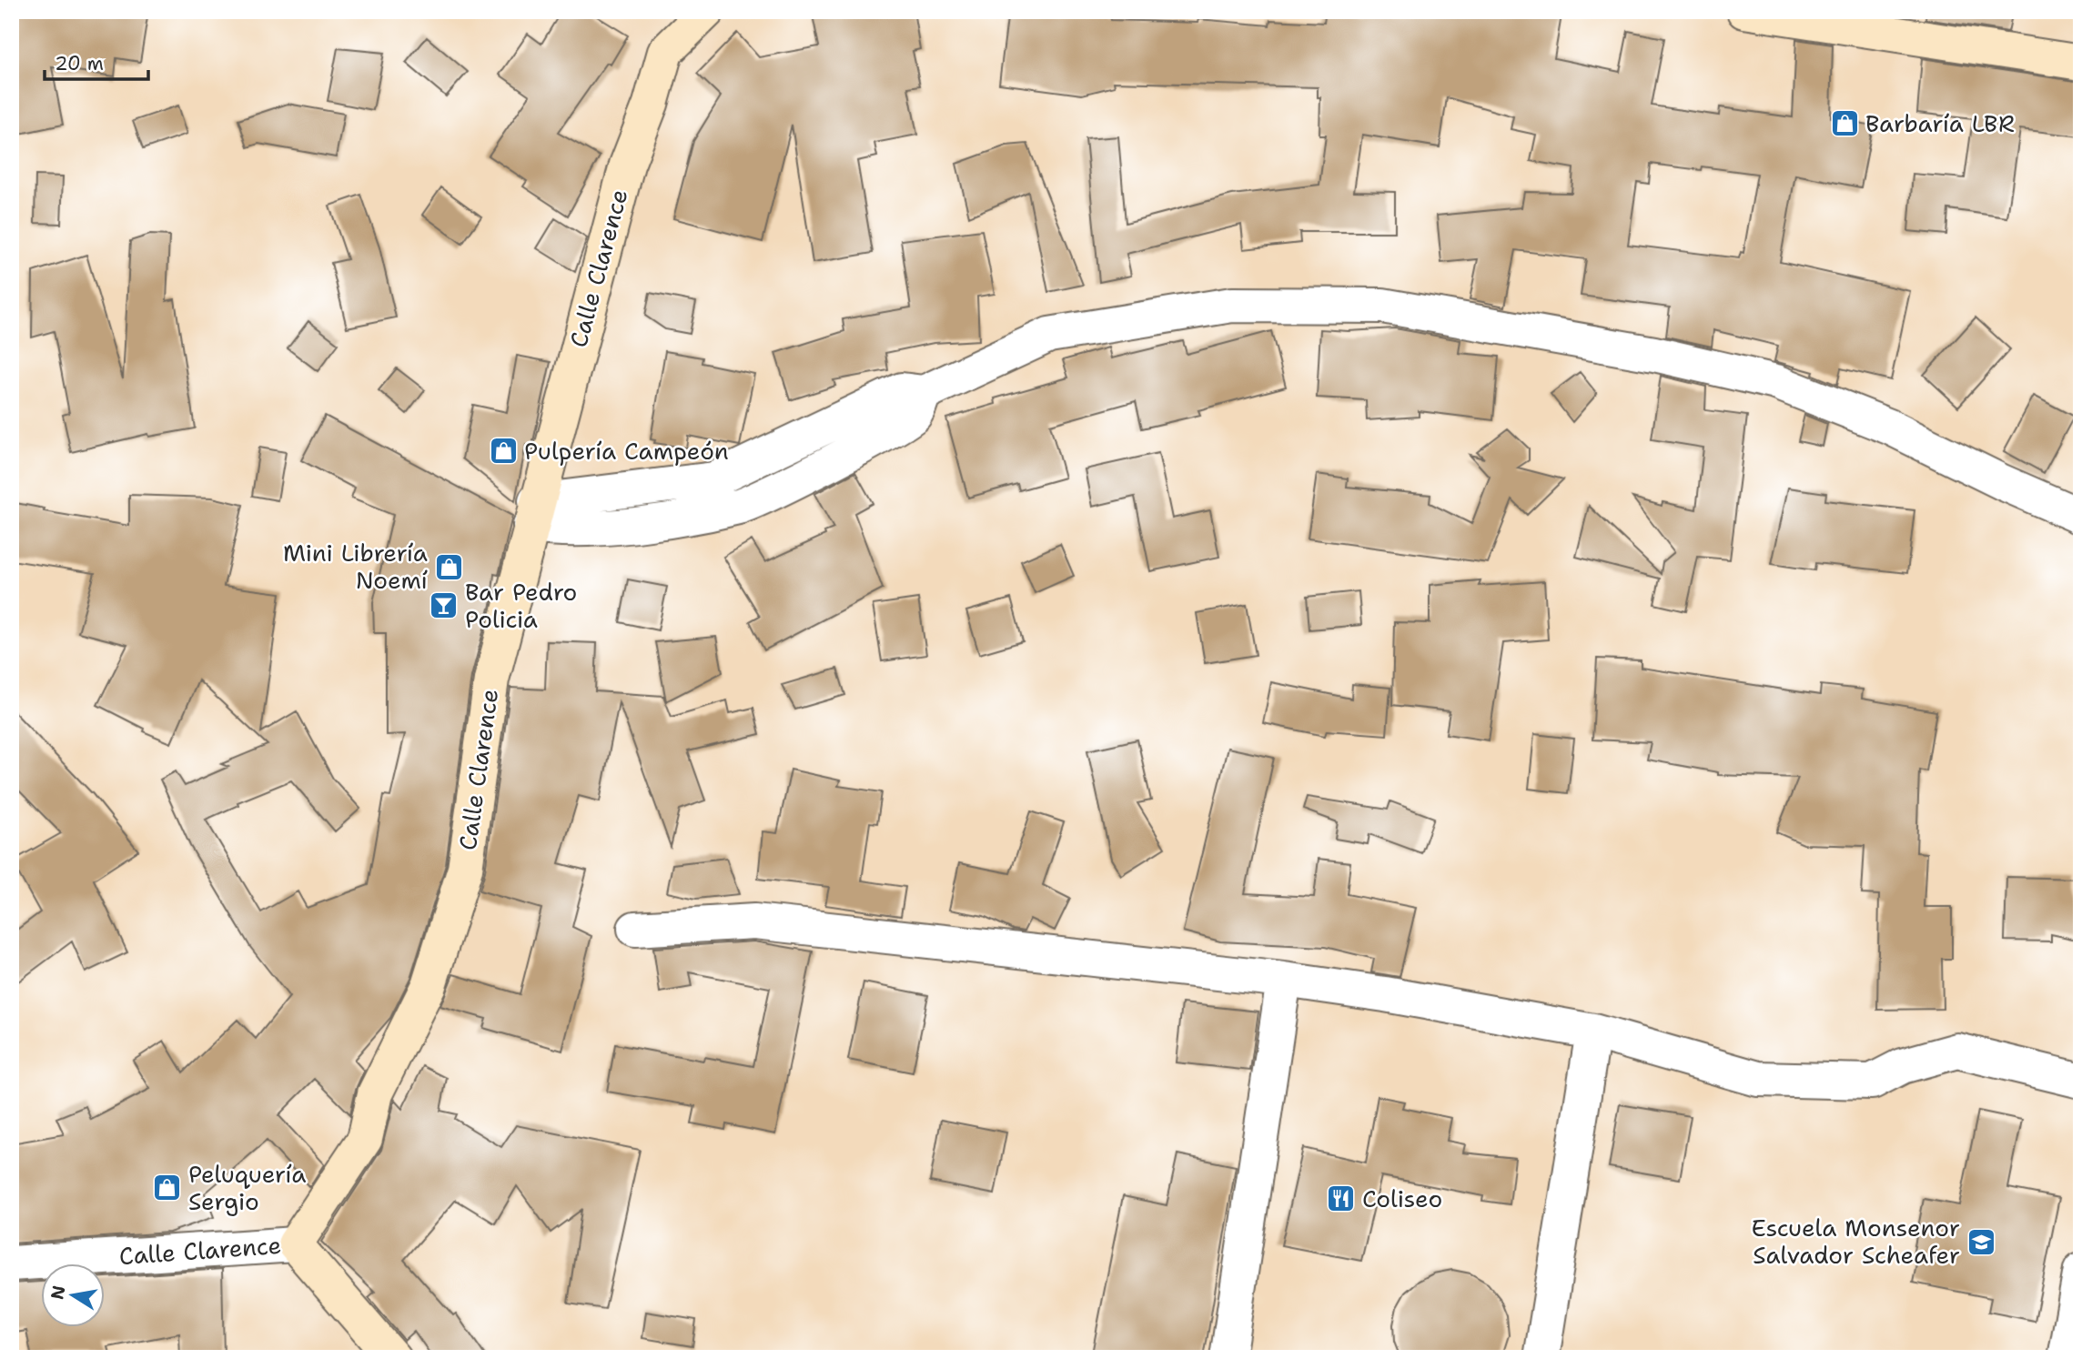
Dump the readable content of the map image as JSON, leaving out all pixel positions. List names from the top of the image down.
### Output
{
  "streets": {
    "street": ["Calle Clarence"]
  },
  "places": {
    "shop": [
      "Barbaría LBR",
      "Pulpería Campeón",
      "Mini Librería Noemí",
      "Peluquería Sergio"
    ],
    "bar": ["Bar Pedro Policia"],
    "restaurant": ["Coliseo"],
    "school or university": ["Escuela Monsenor Salvador Scheafer"]
  },
  "scale_bar": "20 m",
  "north": "left"
}
